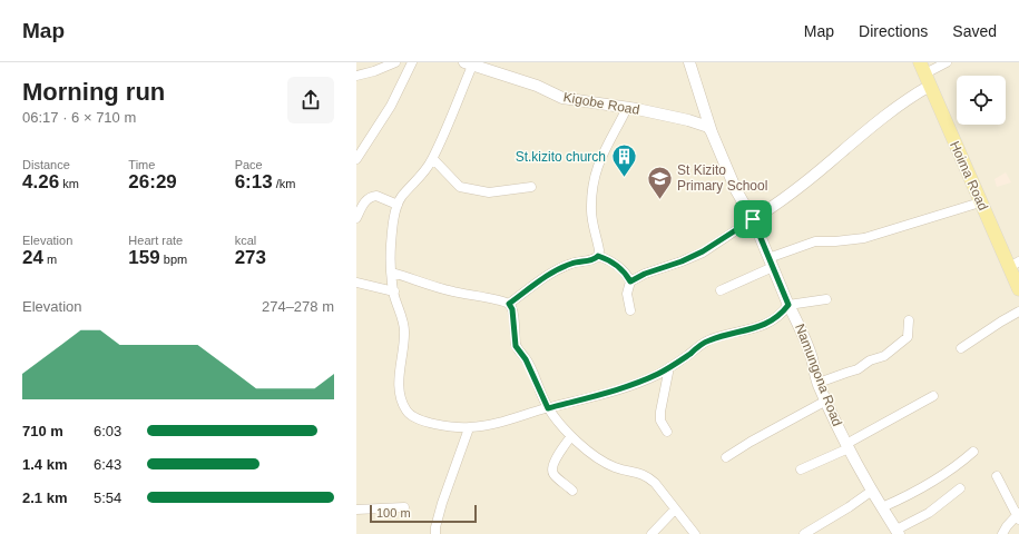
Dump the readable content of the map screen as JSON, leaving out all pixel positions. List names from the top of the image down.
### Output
{
  "streets": {
    "main road": ["Hoima Road"],
    "street": ["Kigobe Road", "Namungona Road"]
  },
  "crossings": [
    ["Kigobe Road", "Namungona Road"]
  ],
  "places": {
    "building": ["St.kizito church"],
    "school or university": ["St Kizito Primary School"]
  },
  "scale_bar": "100 m",
  "page": {
    "header": "Map",
    "nav": ["Map", "Directions", "Saved"],
    "heading": ["Morning run", "06:17 · 6 × 710 m"],
    "stats": [
      ["Distance", "4.26 km"],
      ["Time", "26:29"],
      ["Pace", "6:13 /km"],
      ["Elevation", "24 m"],
      ["Heart rate", "159 bpm"],
      ["kcal", "273"]
    ],
    "chart": ["Elevation", "274–278 m"],
    "list": [
      {
        "name": "710 m",
        "note": "6:03"
      },
      {
        "name": "1.4 km",
        "note": "6:43"
      },
      {
        "name": "2.1 km",
        "note": "5:54"
      }
    ],
    "scale": "100 m"
  }
}
